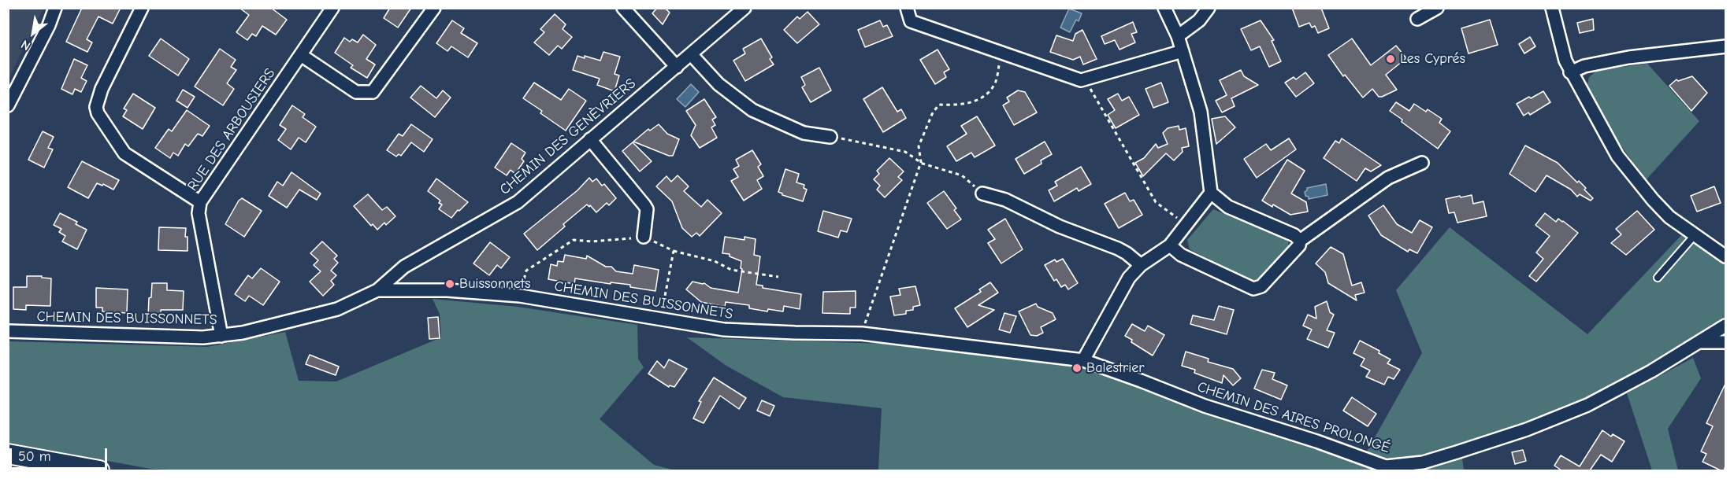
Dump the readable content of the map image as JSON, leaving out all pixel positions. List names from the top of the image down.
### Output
{
  "streets": {
    "street": [
      "RUE DES ARBOUSIERS",
      "CHEMIN DES GENÈVRIERS",
      "CHEMIN DES BUISSONNETS",
      "CHEMIN DES AIRES PROLONGÉ"
    ]
  },
  "crossings": [
    ["RUE DES ARBOUSIERS", "CHEMIN DES BUISSONNETS"],
    ["CHEMIN DES GENÈVRIERS", "CHEMIN DES BUISSONNETS"],
    ["CHEMIN DES BUISSONNETS", "CHEMIN DES AIRES PROLONGÉ"]
  ],
  "places": ["Les Cyprés", "Buissonnets", "Balestrier"],
  "scale_bar": "50 m",
  "north": "bottom left"
}
